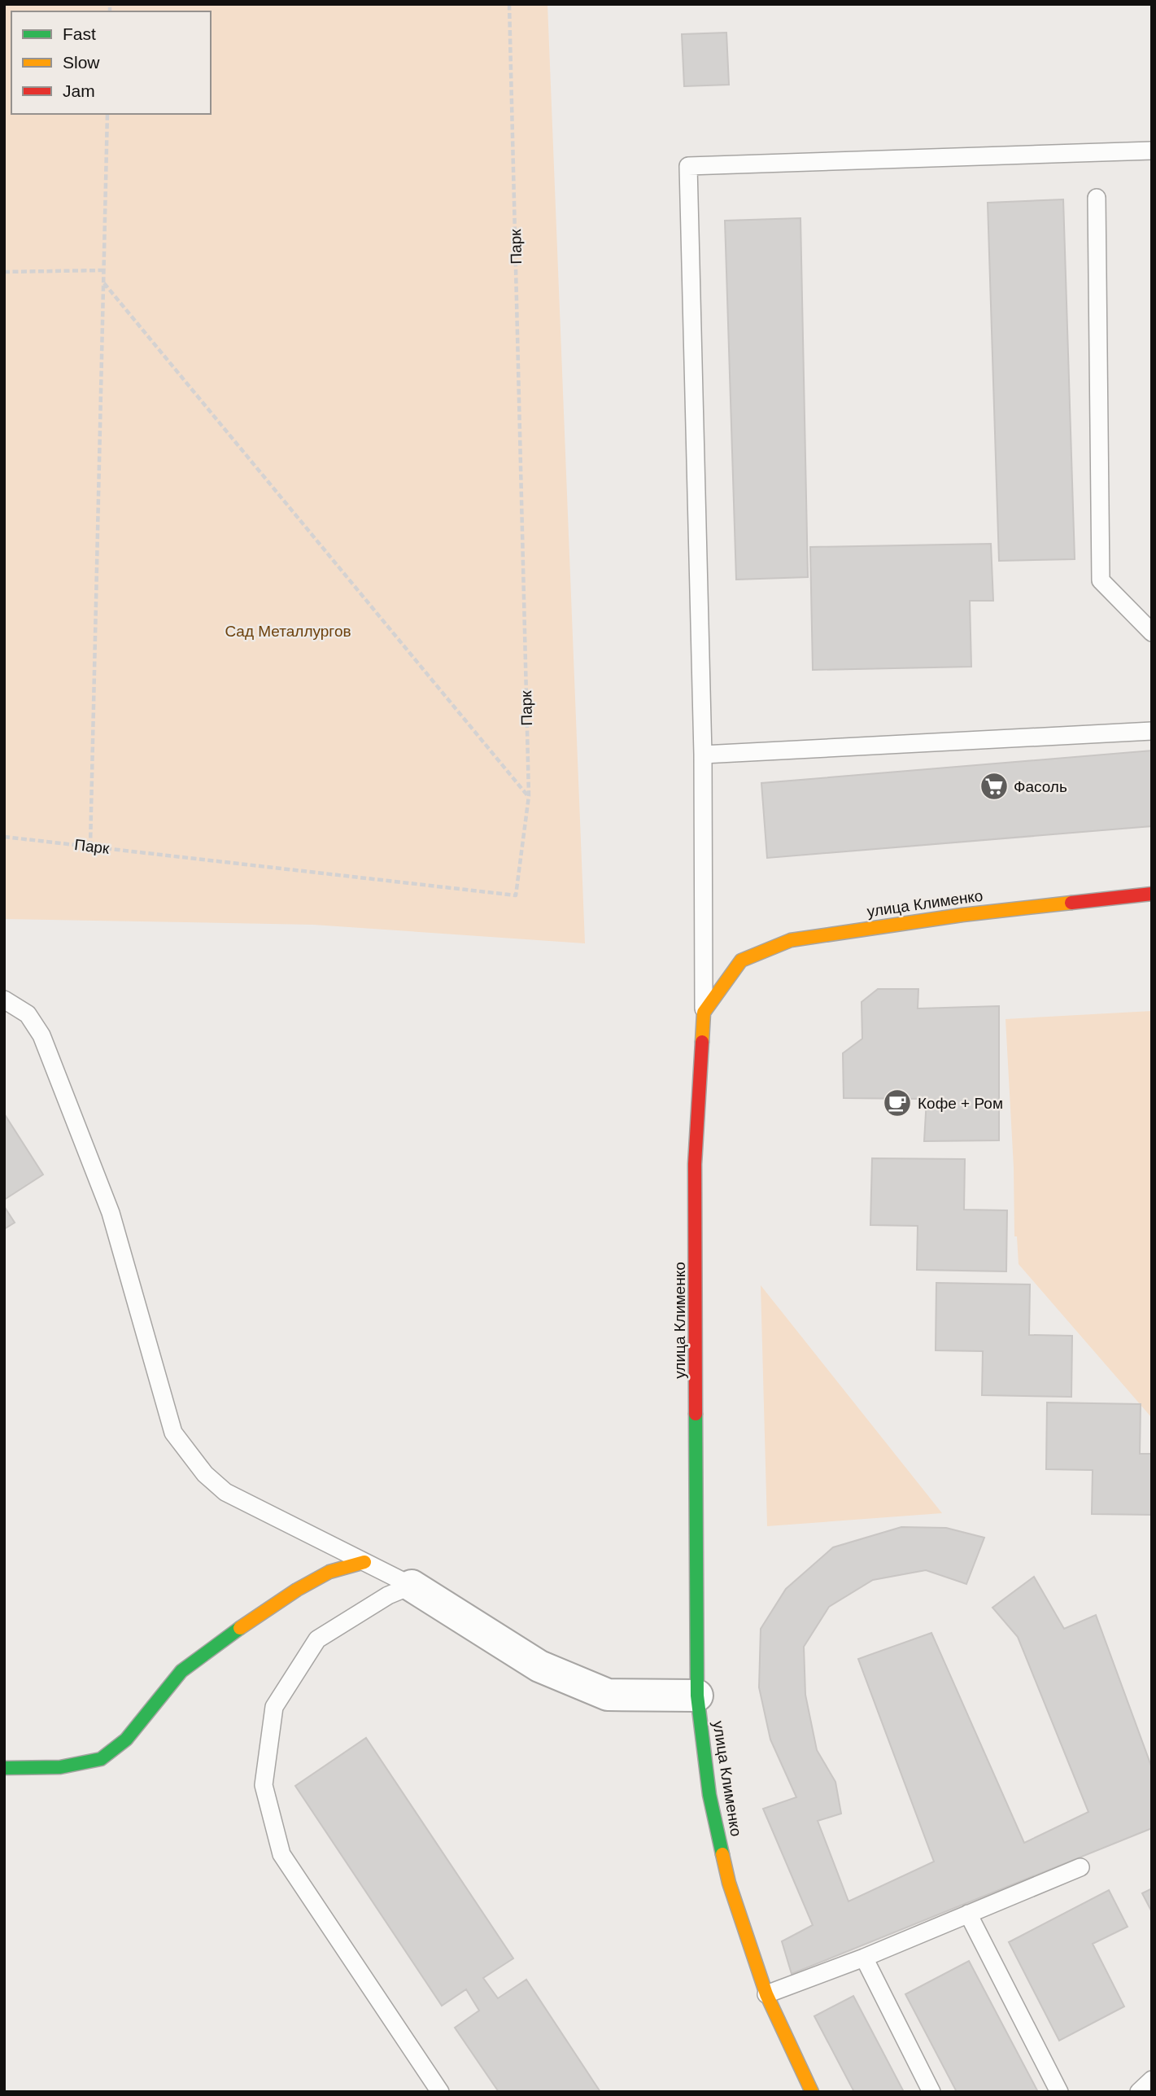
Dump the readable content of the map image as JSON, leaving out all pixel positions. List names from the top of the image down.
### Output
{
  "streets": {
    "street": ["улица Клименко"],
    "path": ["Парк"]
  },
  "parks": ["Сад Металлургов"],
  "places": {
    "supermarket": ["Фасоль"],
    "cafe": ["Кофе + Ром"]
  },
  "legend": ["Fast", "Slow", "Jam"]
}
